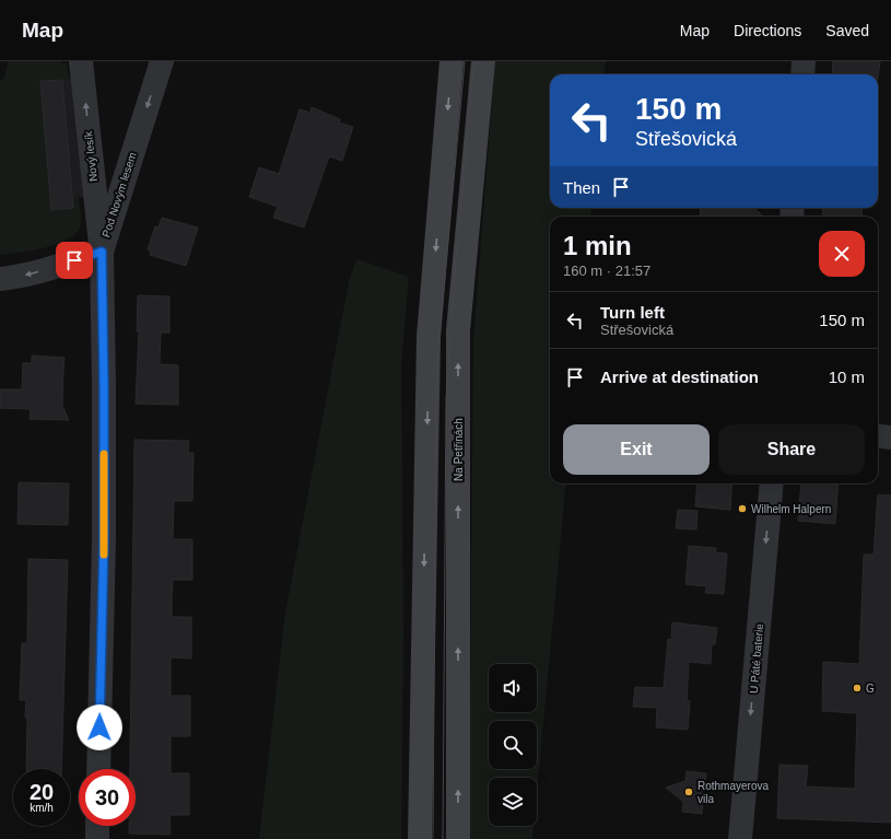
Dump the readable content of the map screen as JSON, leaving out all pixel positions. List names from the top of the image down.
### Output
{
  "streets": {
    "street": [
      "Nový lesík",
      "Pod Novým lesem",
      "Na Petřinách",
      "U Páté baterie"
    ]
  },
  "crossings": [
    ["Nový lesík", "Pod Novým lesem"]
  ],
  "one_way": ["Nový lesík", "U Páté baterie"],
  "places": ["Wilhelm Halpern", "G", "Rothmayerova vila"],
  "page": {
    "header": "Map",
    "nav": ["Map", "Directions", "Saved"],
    "turn": ["150 m", "Střešovická"],
    "then": "Then",
    "heading": ["1 min", "160 m · 21:57"],
    "list": [
      {
        "name": "Turn left",
        "note": "Střešovická",
        "value": "150 m"
      },
      {
        "name": "Arrive at destination",
        "value": "10 m"
      }
    ],
    "buttons": ["Exit", "Share"],
    "speed": "20 km/h",
    "limit": "30"
  }
}
